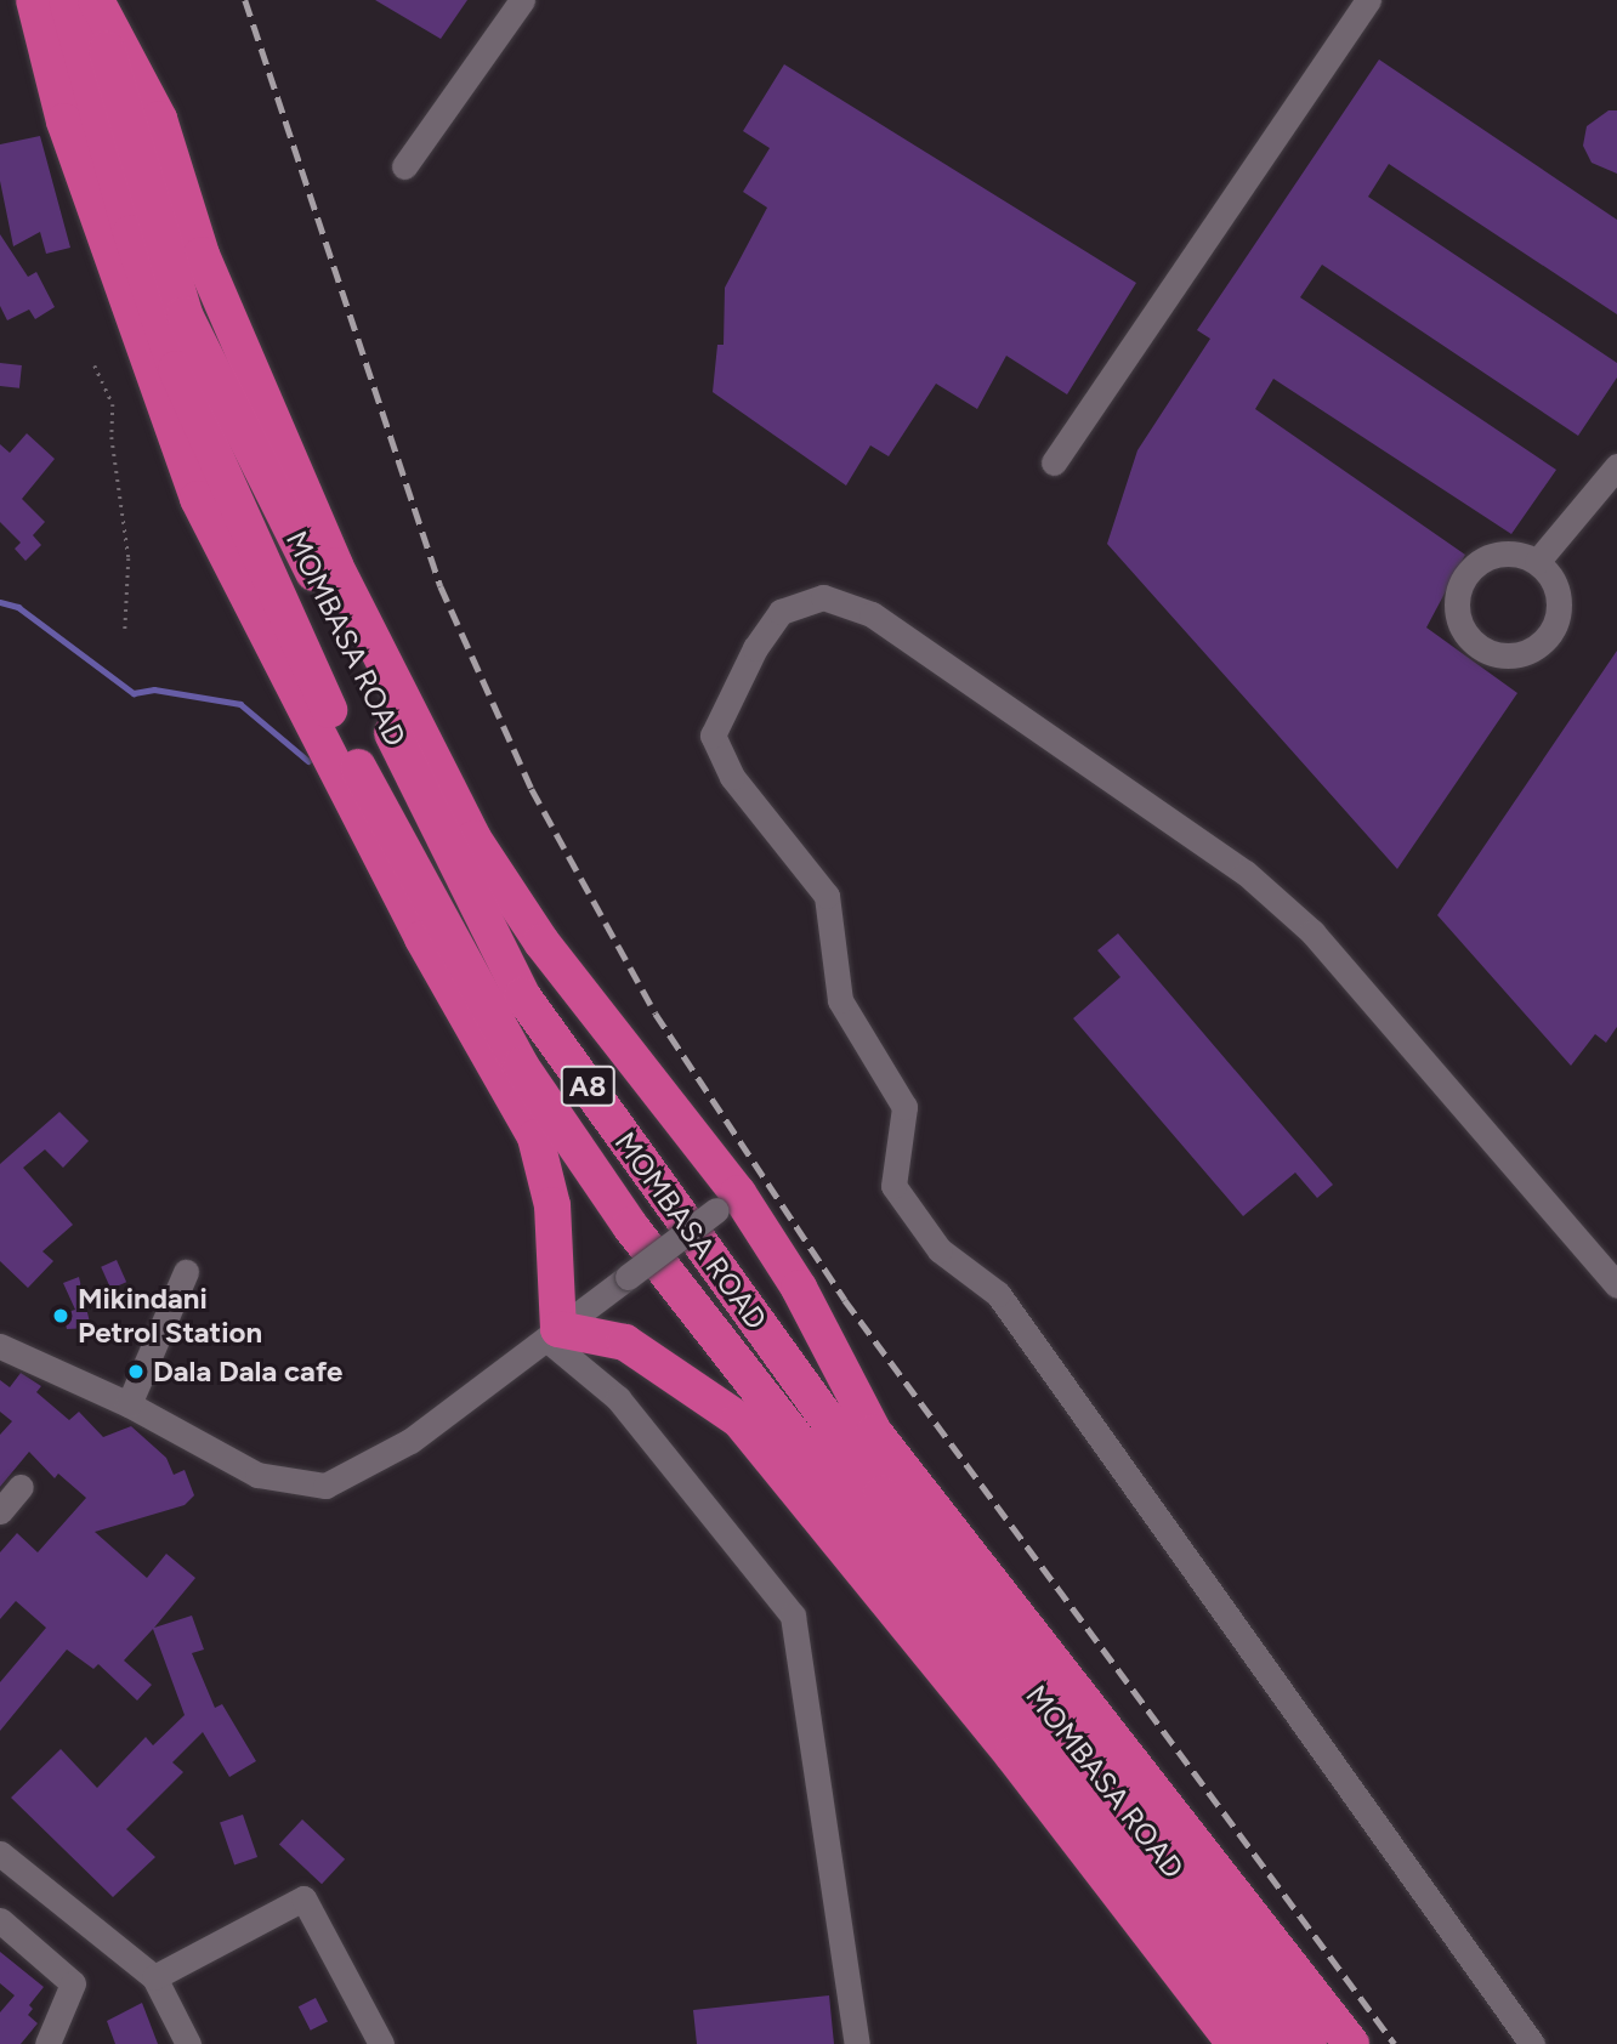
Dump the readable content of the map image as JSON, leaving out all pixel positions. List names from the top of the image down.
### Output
{
  "streets": {
    "highway": ["MOMBASA ROAD", "A8"]
  },
  "places": ["Mikindani Petrol Station", "Dala Dala cafe"]
}
